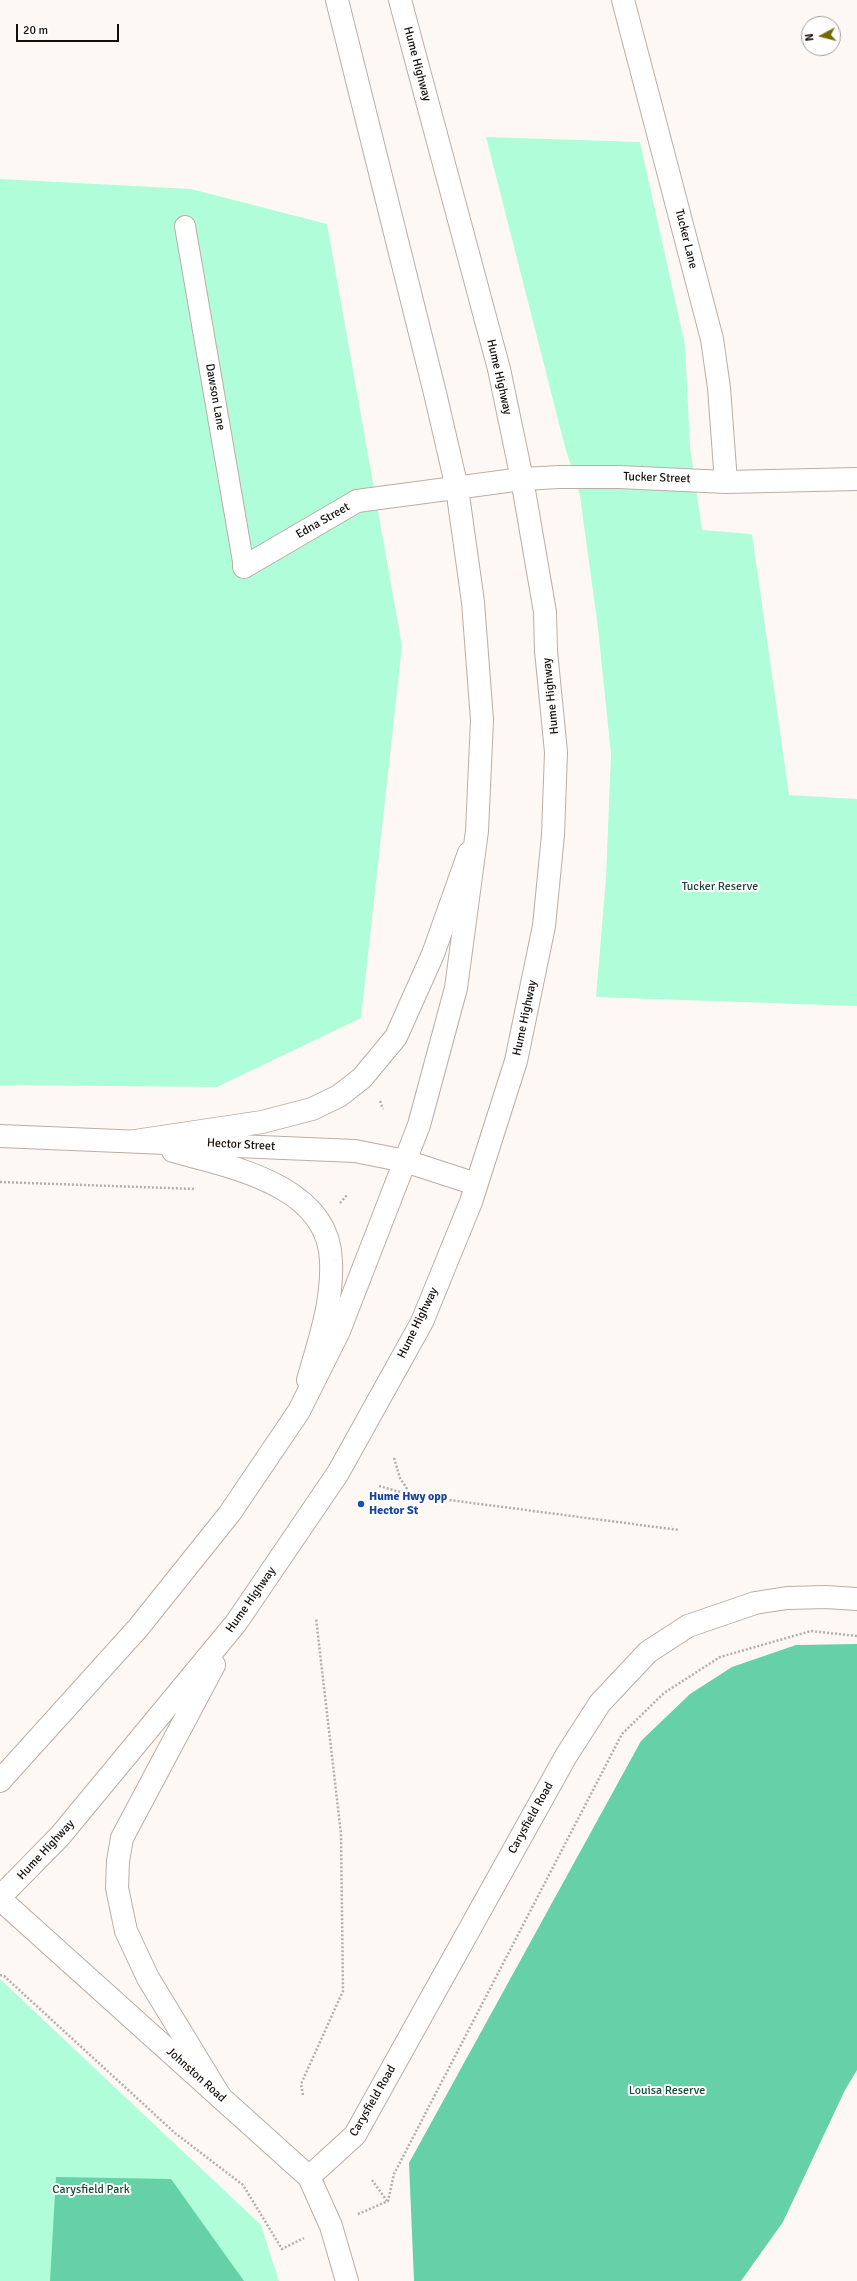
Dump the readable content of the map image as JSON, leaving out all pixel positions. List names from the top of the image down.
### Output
{
  "streets": {
    "main road": [
      "Hume Highway",
      "Tucker Lane",
      "Tucker Street",
      "Edna Street",
      "Hector Street",
      "Carysfield Road",
      "Johnston Road"
    ],
    "lane": ["Dawson Lane"]
  },
  "crossings": [
    ["Hume Highway", "Tucker Street"],
    ["Hume Highway", "Hector Street"],
    ["Hume Highway", "Johnston Road"],
    ["Tucker Lane", "Tucker Street"],
    ["Dawson Lane", "Edna Street"],
    ["Tucker Street", "Edna Street"],
    ["Carysfield Road", "Johnston Road"]
  ],
  "parks": ["Tucker Reserve", "Louisa Reserve", "Carysfield Park"],
  "places": ["Hume Hwy opp Hector St"],
  "scale_bar": "20 m",
  "north": "left"
}
